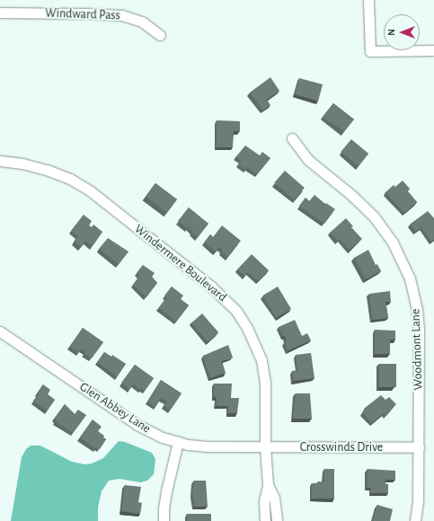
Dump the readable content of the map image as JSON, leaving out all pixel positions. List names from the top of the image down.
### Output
{
  "streets": {
    "street": [
      "Windward Pass",
      "Windermere Boulevard",
      "Woodmont Lane",
      "Glen Abbey Lane",
      "Crosswinds Drive"
    ]
  },
  "crossings": [
    ["Windermere Boulevard", "Glen Abbey Lane"],
    ["Windermere Boulevard", "Crosswinds Drive"],
    ["Woodmont Lane", "Crosswinds Drive"],
    ["Glen Abbey Lane", "Crosswinds Drive"]
  ],
  "north": "left"
}
